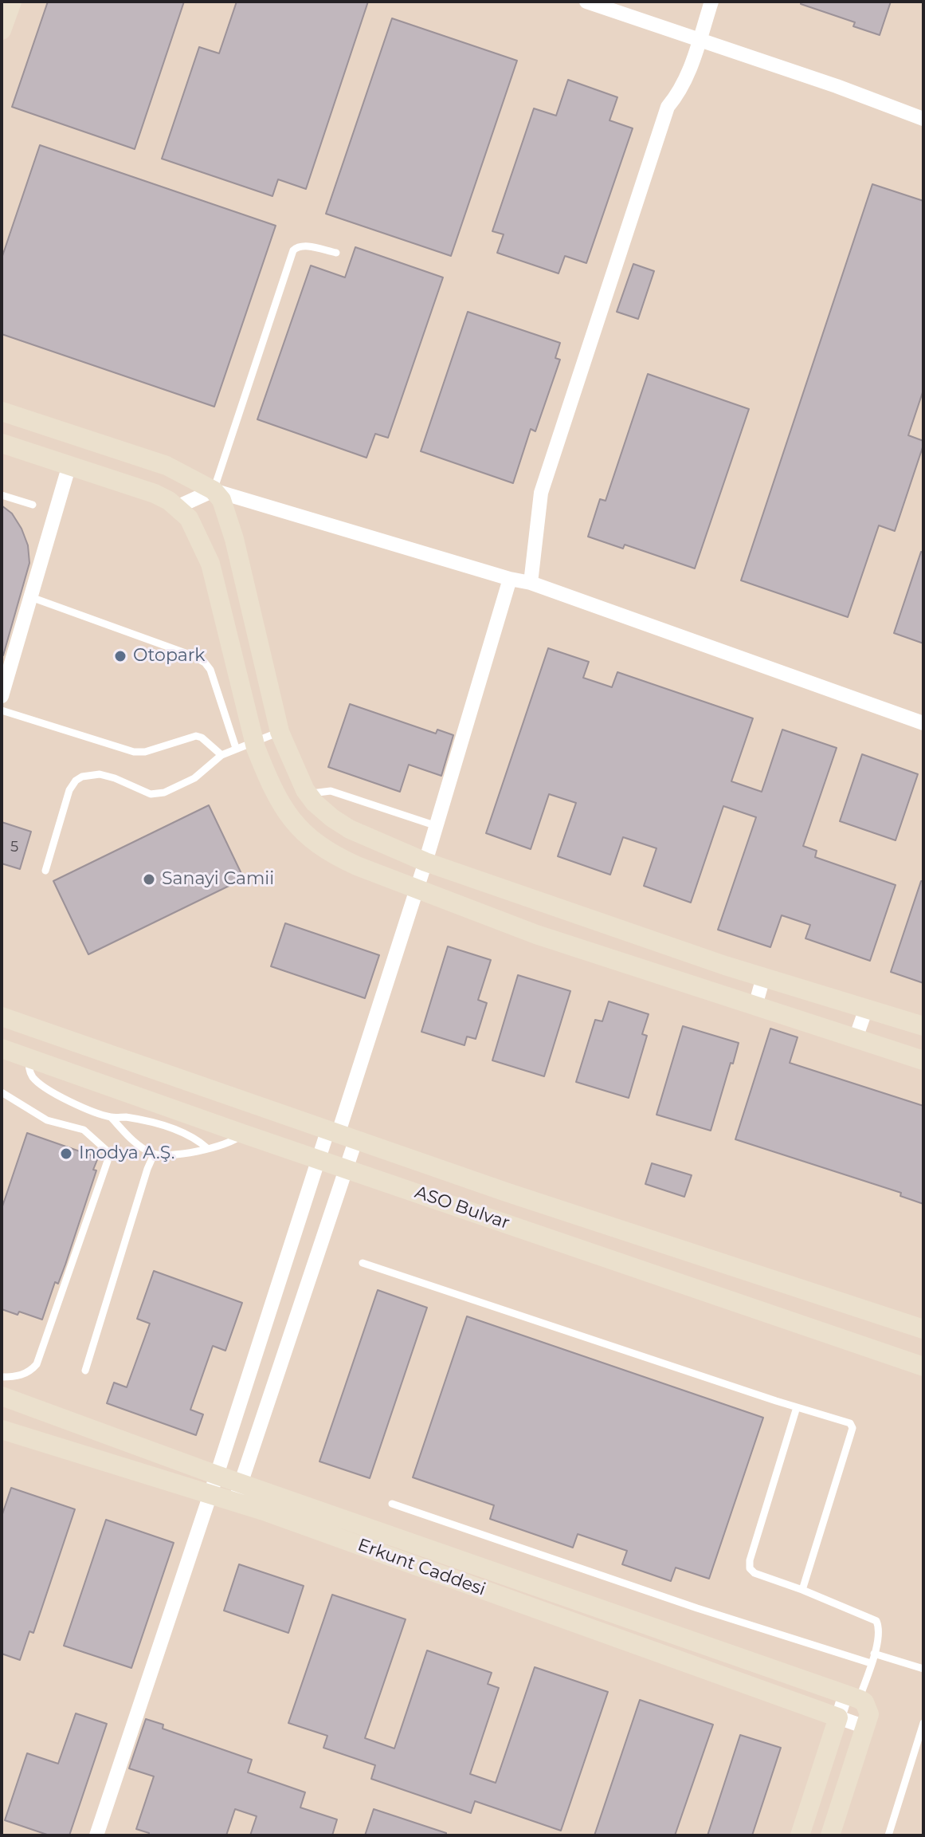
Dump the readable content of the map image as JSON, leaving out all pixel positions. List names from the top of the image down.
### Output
{
  "streets": {
    "street": ["ASO Bulvar", "Erkunt Caddesi"]
  },
  "places": ["Otopark", "Sanayi Camii", "Inodya A.Ş."],
  "house_numbers": ["5"]
}
